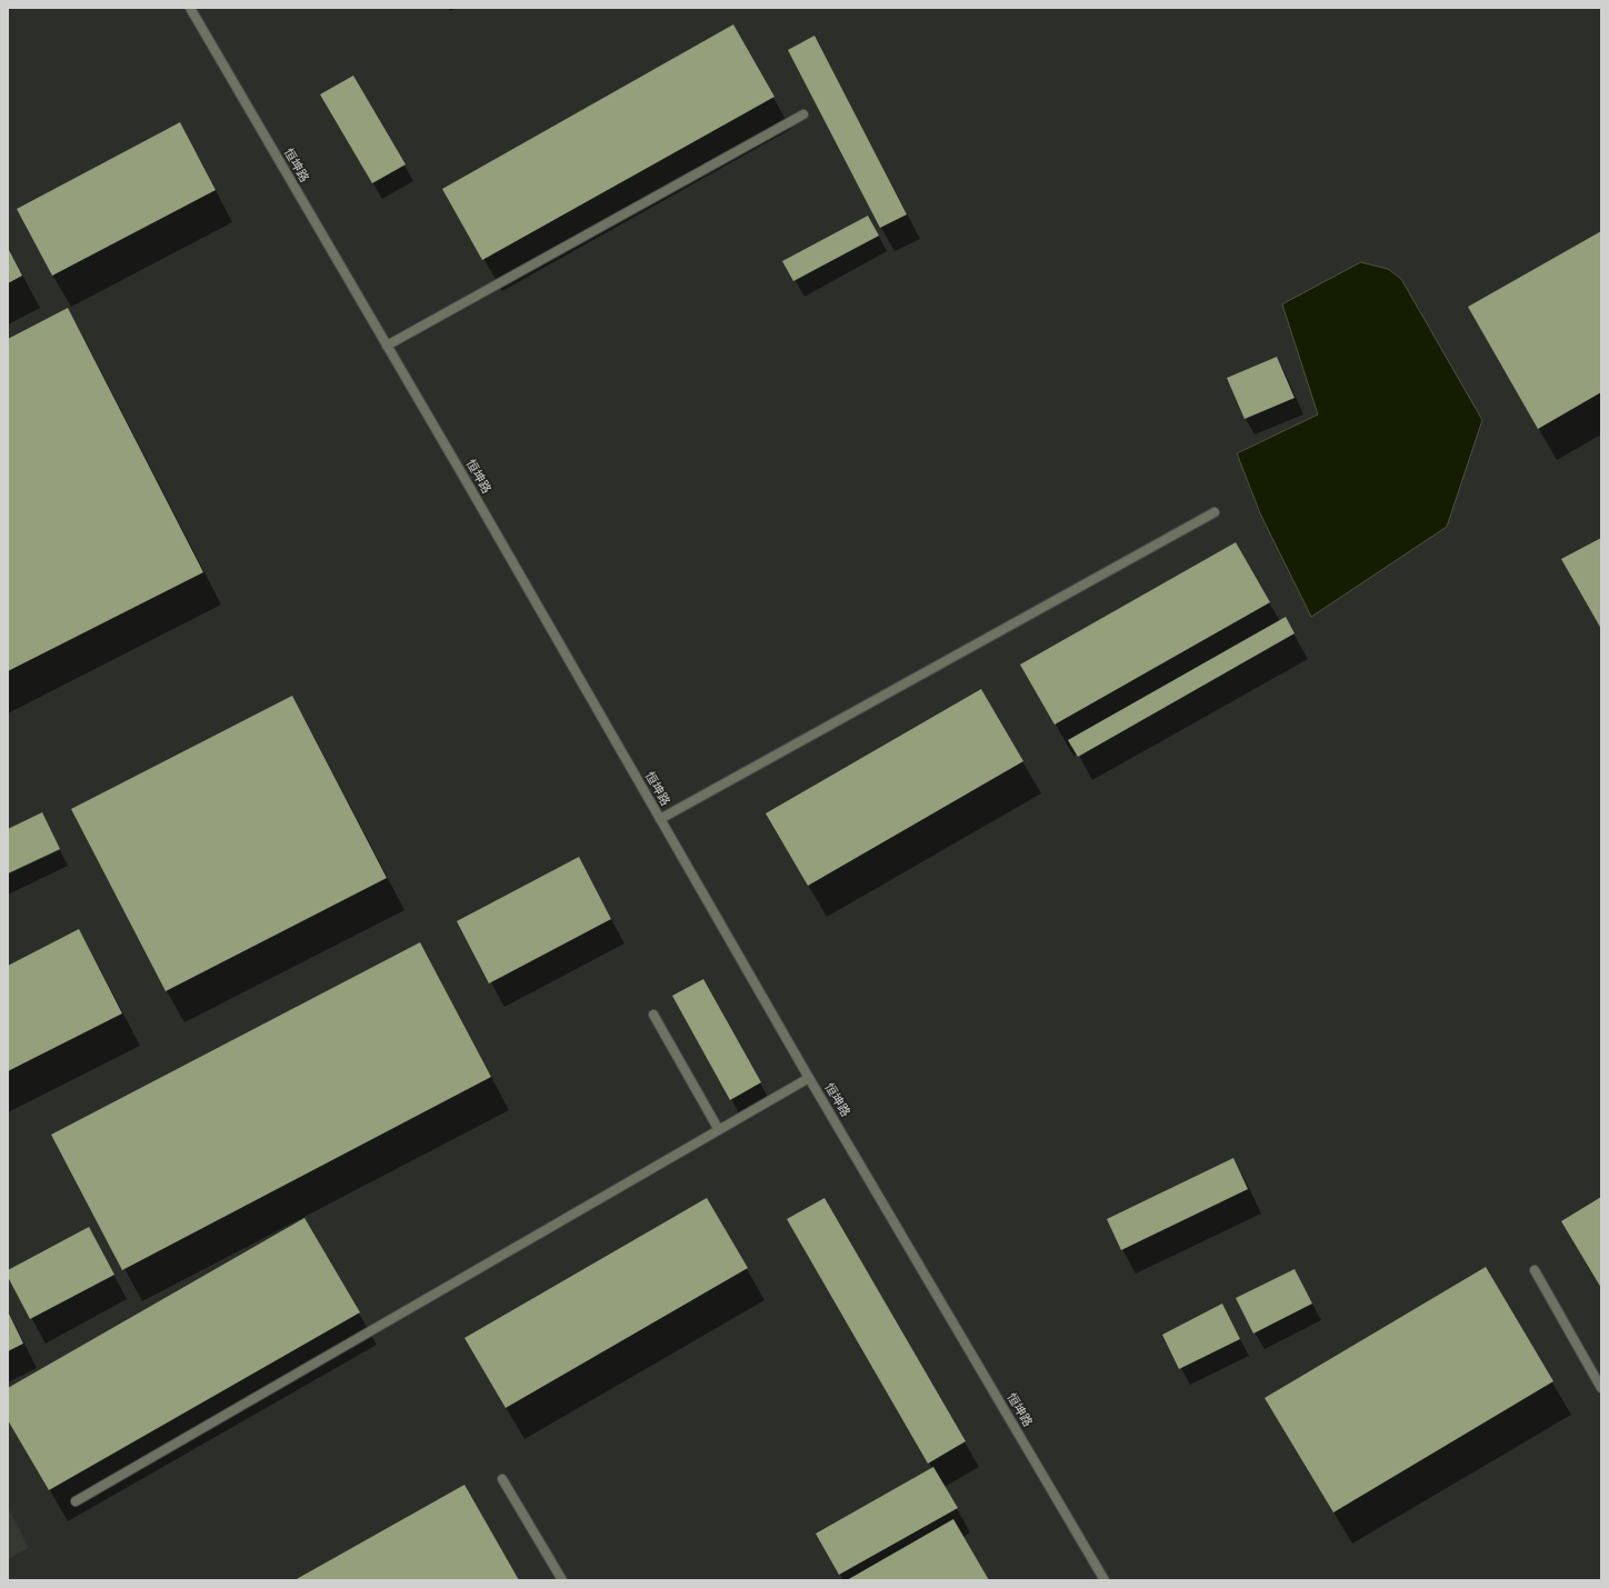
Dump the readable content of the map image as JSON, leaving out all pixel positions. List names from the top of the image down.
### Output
{
  "streets": {
    "street": ["恒坤路"]
  }
}
